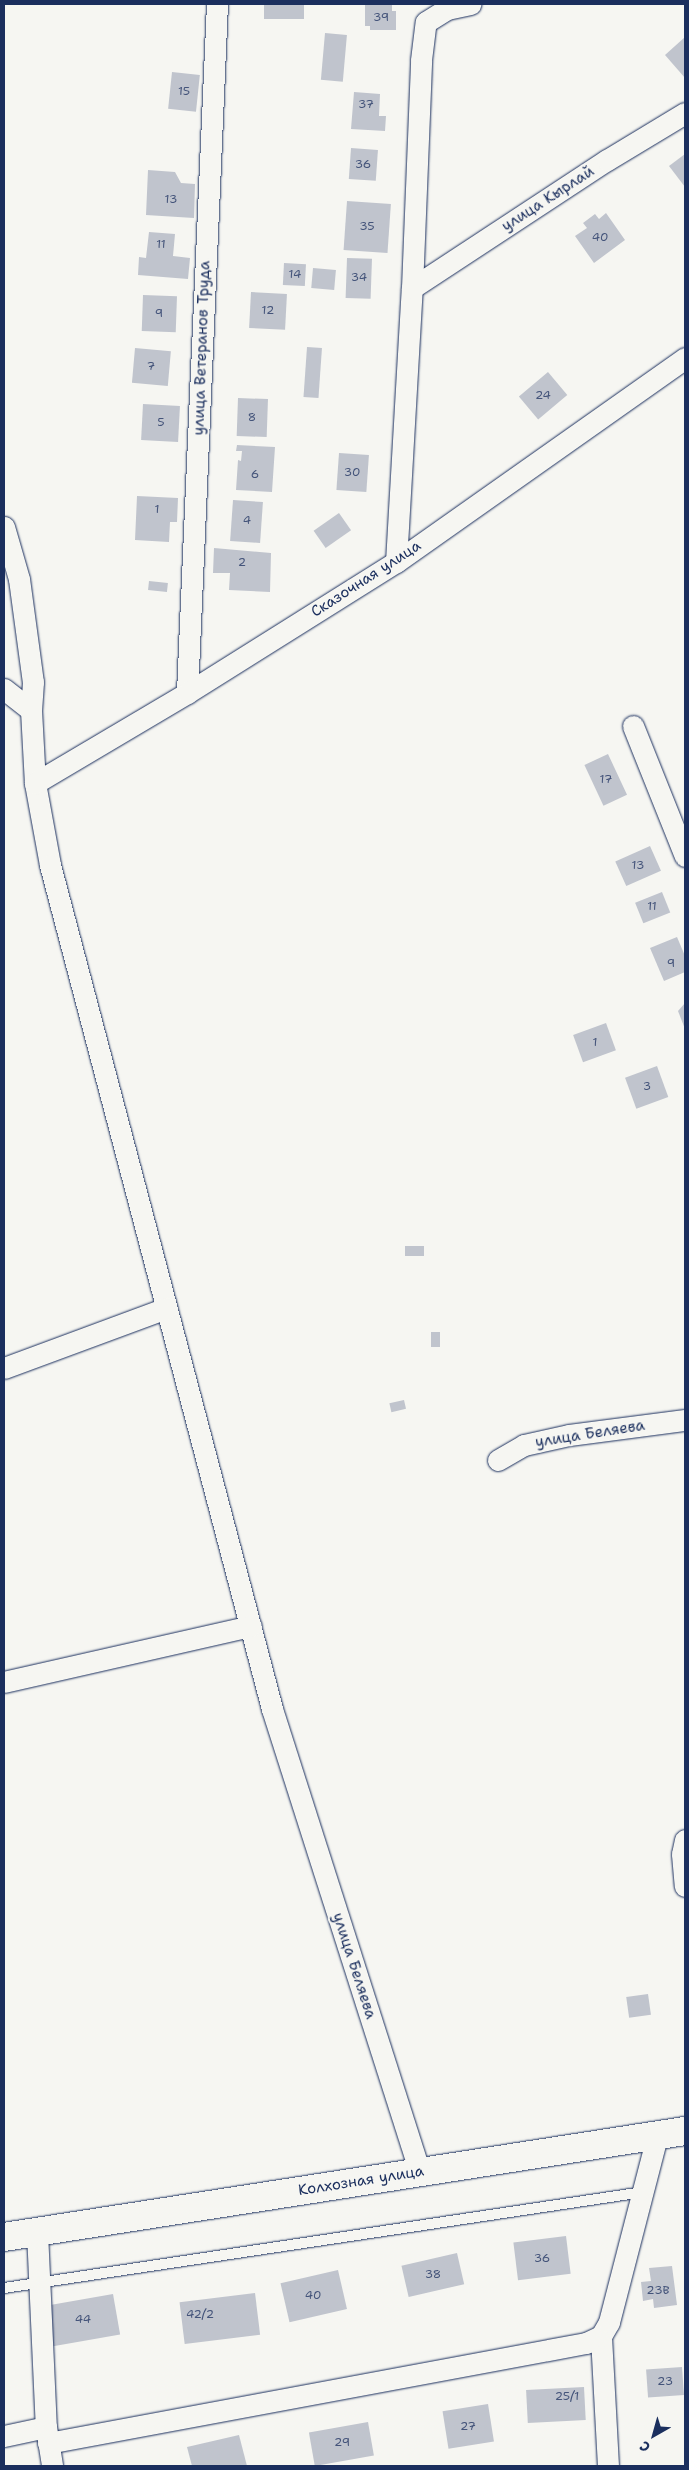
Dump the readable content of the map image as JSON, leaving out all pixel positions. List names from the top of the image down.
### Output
{
  "streets": {
    "main road": ["Колхозная улица"],
    "street": [
      "улица Кырлай",
      "улица Ветеранов Труда",
      "Сказочная улица",
      "улица Беляева"
    ]
  },
  "crossings": [
    ["улица Ветеранов Труда", "Сказочная улица"],
    ["Сказочная улица", "улица Беляева"],
    ["улица Беляева", "Колхозная улица"]
  ],
  "house_numbers": [
    "39",
    "15",
    "37",
    "36",
    "13",
    "35",
    "40",
    "11",
    "14",
    "34",
    "12",
    "9",
    "7",
    "24",
    "8",
    "5",
    "30",
    "6",
    "1",
    "4",
    "2",
    "17",
    "13",
    "11",
    "9",
    "1",
    "3",
    "36",
    "38",
    "23В",
    "40",
    "42/2",
    "44",
    "23",
    "25/1",
    "27",
    "29"
  ],
  "north": "bottom left"
}
